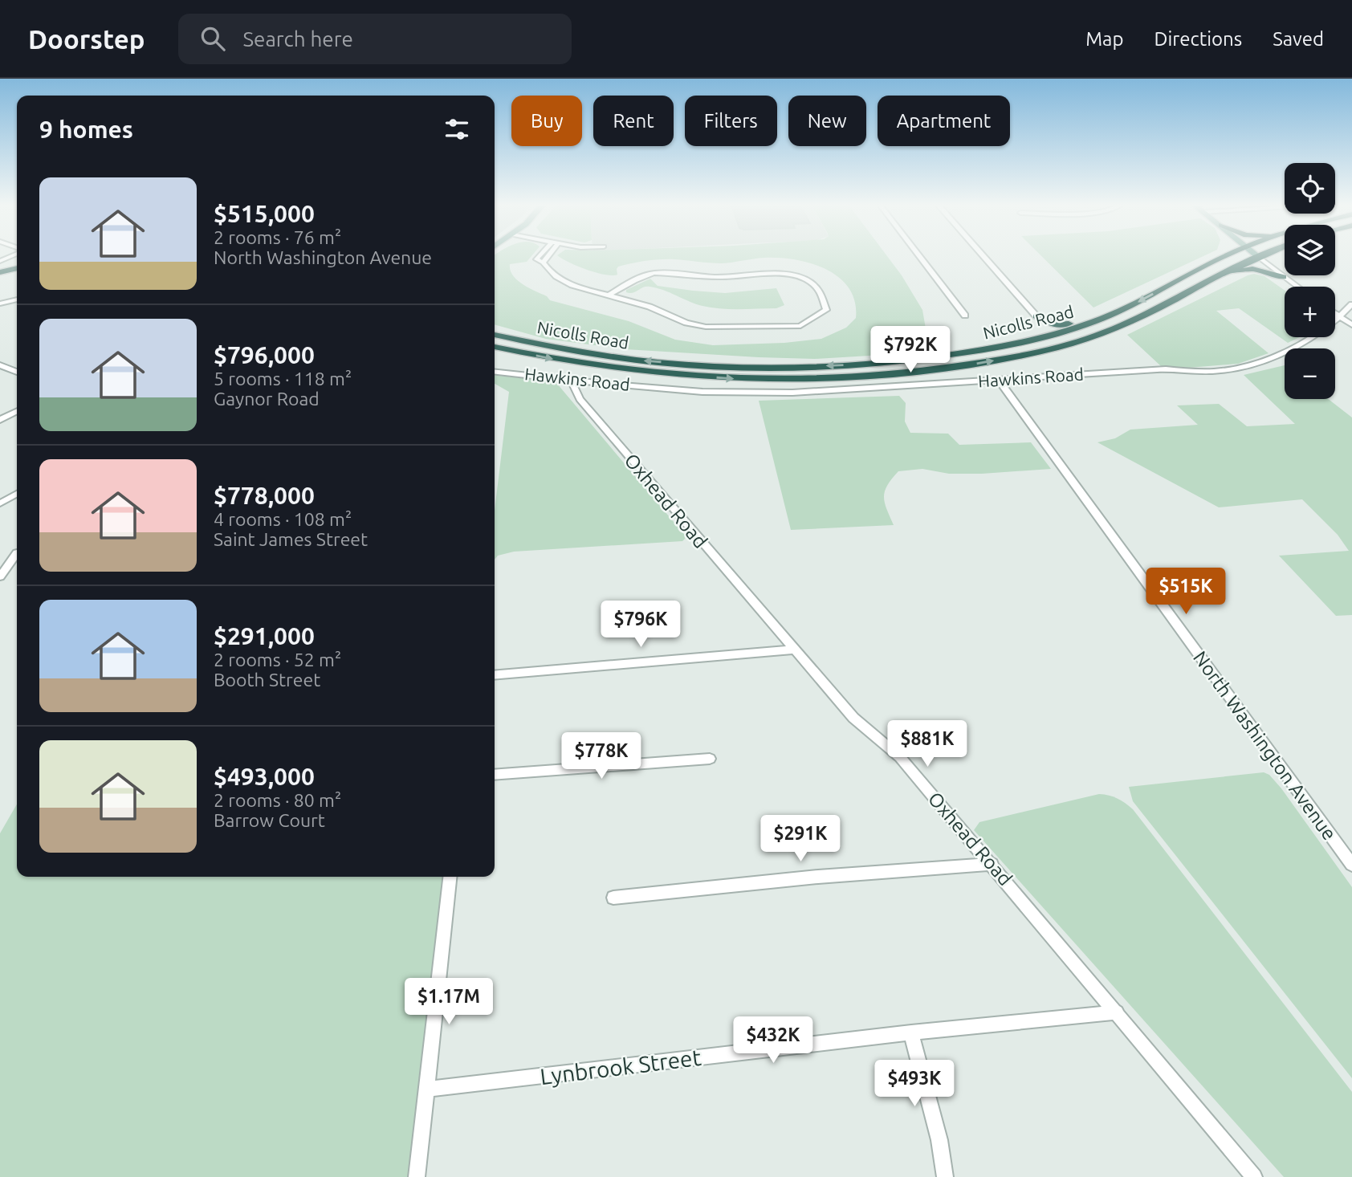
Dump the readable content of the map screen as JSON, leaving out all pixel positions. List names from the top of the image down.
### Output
{
  "streets": {
    "highway": ["Nicolls Road"],
    "street": [
      "Hawkins Road",
      "Oxhead Road",
      "North Washington Avenue",
      "Lynbrook Street"
    ]
  },
  "crossings": [
    ["Hawkins Road", "Oxhead Road"],
    ["Hawkins Road", "North Washington Avenue"],
    ["Oxhead Road", "Lynbrook Street"]
  ],
  "page": {
    "header": "Doorstep",
    "search": "Search here",
    "nav": ["Map", "Directions", "Saved"],
    "chip": [
      "Buy",
      "Rent",
      "Filters",
      "New",
      "Apartment"
    ],
    "heading": "9 homes",
    "map_buttons": ["+", "−"],
    "list": [
      {
        "name": "$515,000",
        "note": "2 rooms · 76 m² · North Washington Avenue"
      },
      {
        "name": "$796,000",
        "note": "5 rooms · 118 m² · Gaynor Road"
      },
      {
        "name": "$778,000",
        "note": "4 rooms · 108 m² · Saint James Street"
      },
      {
        "name": "$291,000",
        "note": "2 rooms · 52 m² · Booth Street"
      },
      {
        "name": "$493,000",
        "note": "2 rooms · 80 m² · Barrow Court"
      }
    ],
    "price": [
      "$792K",
      "$515K",
      "$796K",
      "$881K",
      "$778K",
      "$291K",
      "$1.17M",
      "$432K",
      "$493K"
    ]
  }
}
